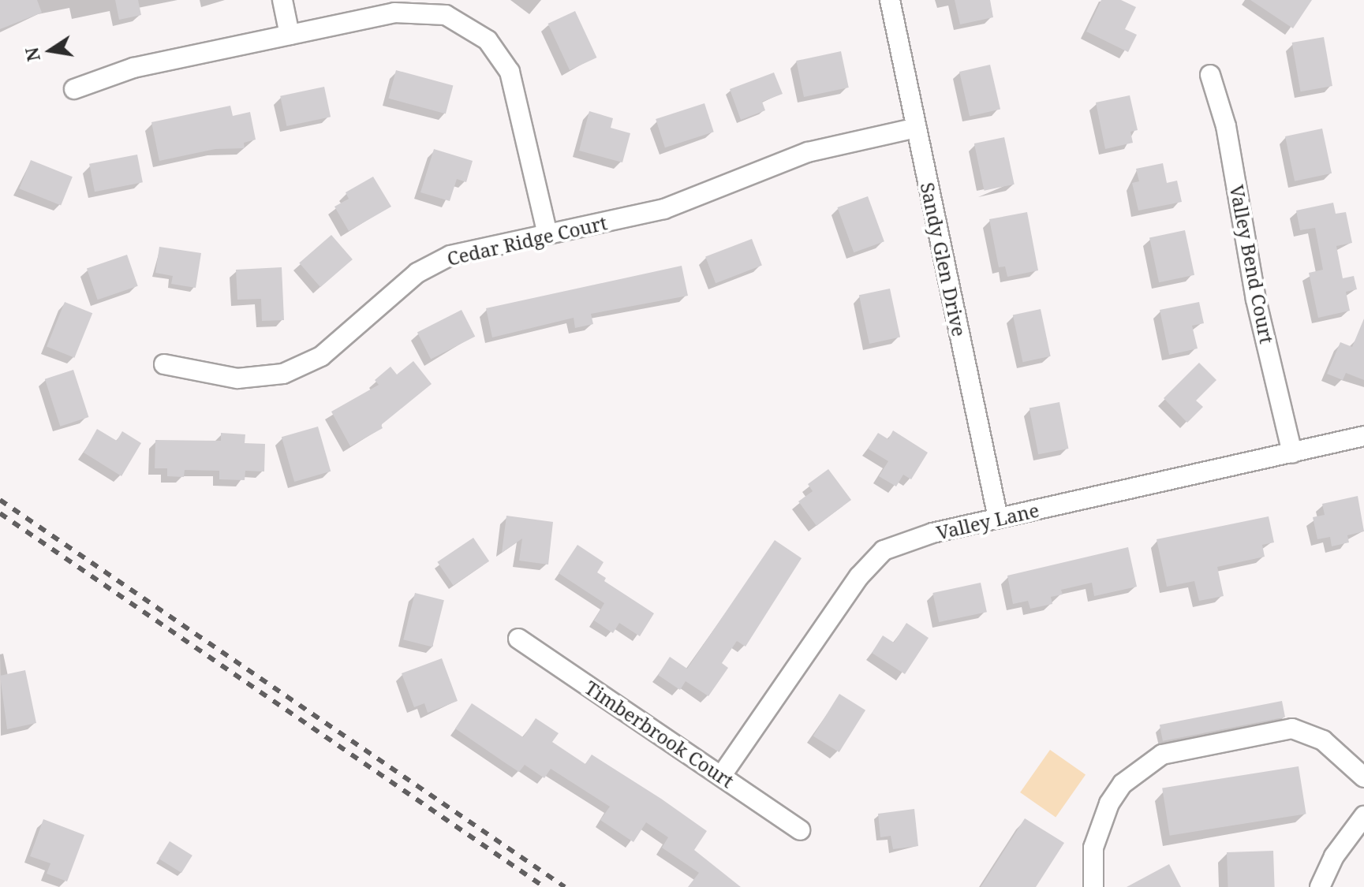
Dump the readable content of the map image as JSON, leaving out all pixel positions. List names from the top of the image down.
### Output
{
  "streets": {
    "street": [
      "Cedar Ridge Court",
      "Sandy Glen Drive",
      "Valley Bend Court",
      "Valley Lane",
      "Timberbrook Court"
    ]
  },
  "crossings": [
    ["Cedar Ridge Court", "Sandy Glen Drive"],
    ["Sandy Glen Drive", "Valley Lane"],
    ["Valley Bend Court", "Valley Lane"],
    ["Valley Lane", "Timberbrook Court"]
  ],
  "north": "left"
}
